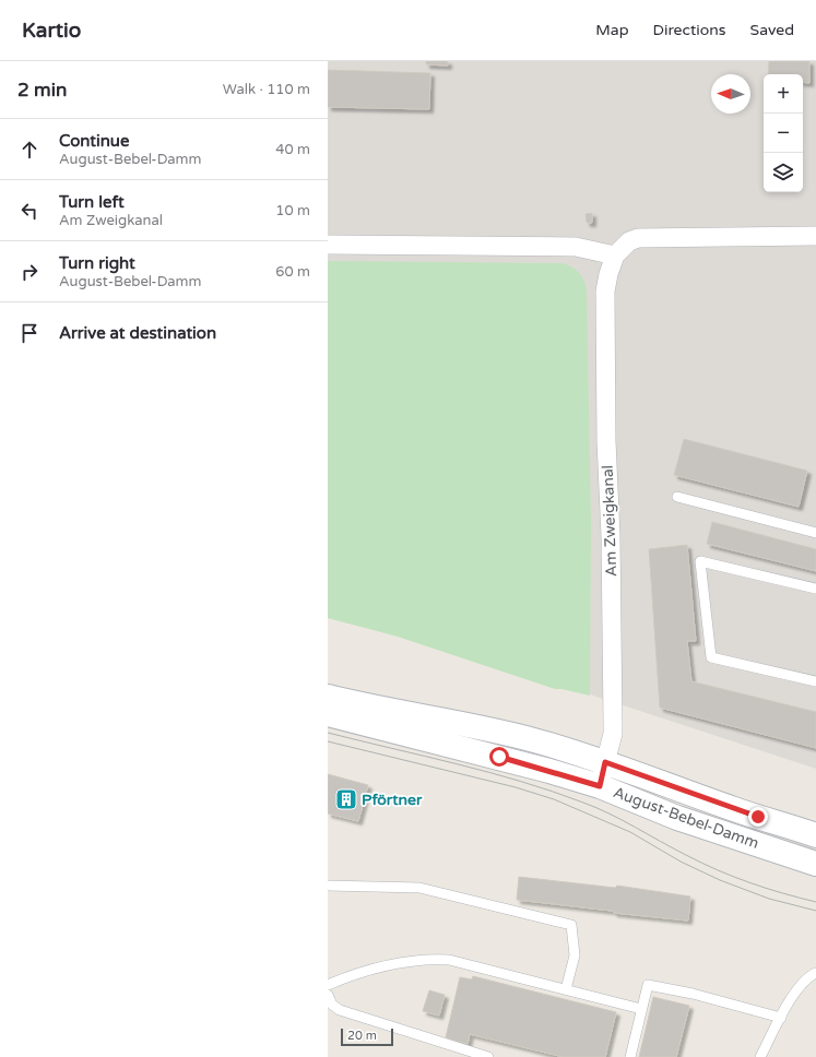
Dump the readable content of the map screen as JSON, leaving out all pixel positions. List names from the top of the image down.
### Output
{
  "streets": {
    "main road": ["August-Bebel-Damm"],
    "street": ["Am Zweigkanal"]
  },
  "crossings": [
    ["Am Zweigkanal", "August-Bebel-Damm"]
  ],
  "places": {
    "building": ["Pförtner"]
  },
  "scale_bar": "20 m",
  "north": "left",
  "page": {
    "header": "Kartio",
    "nav": ["Map", "Directions", "Saved"],
    "heading": ["2 min", "Walk · 110 m"],
    "map_buttons": ["+", "−"],
    "list": [
      ["Continue", "August-Bebel-Damm", "40 m"],
      ["Turn left", "Am Zweigkanal", "10 m"],
      ["Turn right", "August-Bebel-Damm", "60 m"],
      "Arrive at destination"
    ],
    "scale": "20 m"
  }
}
